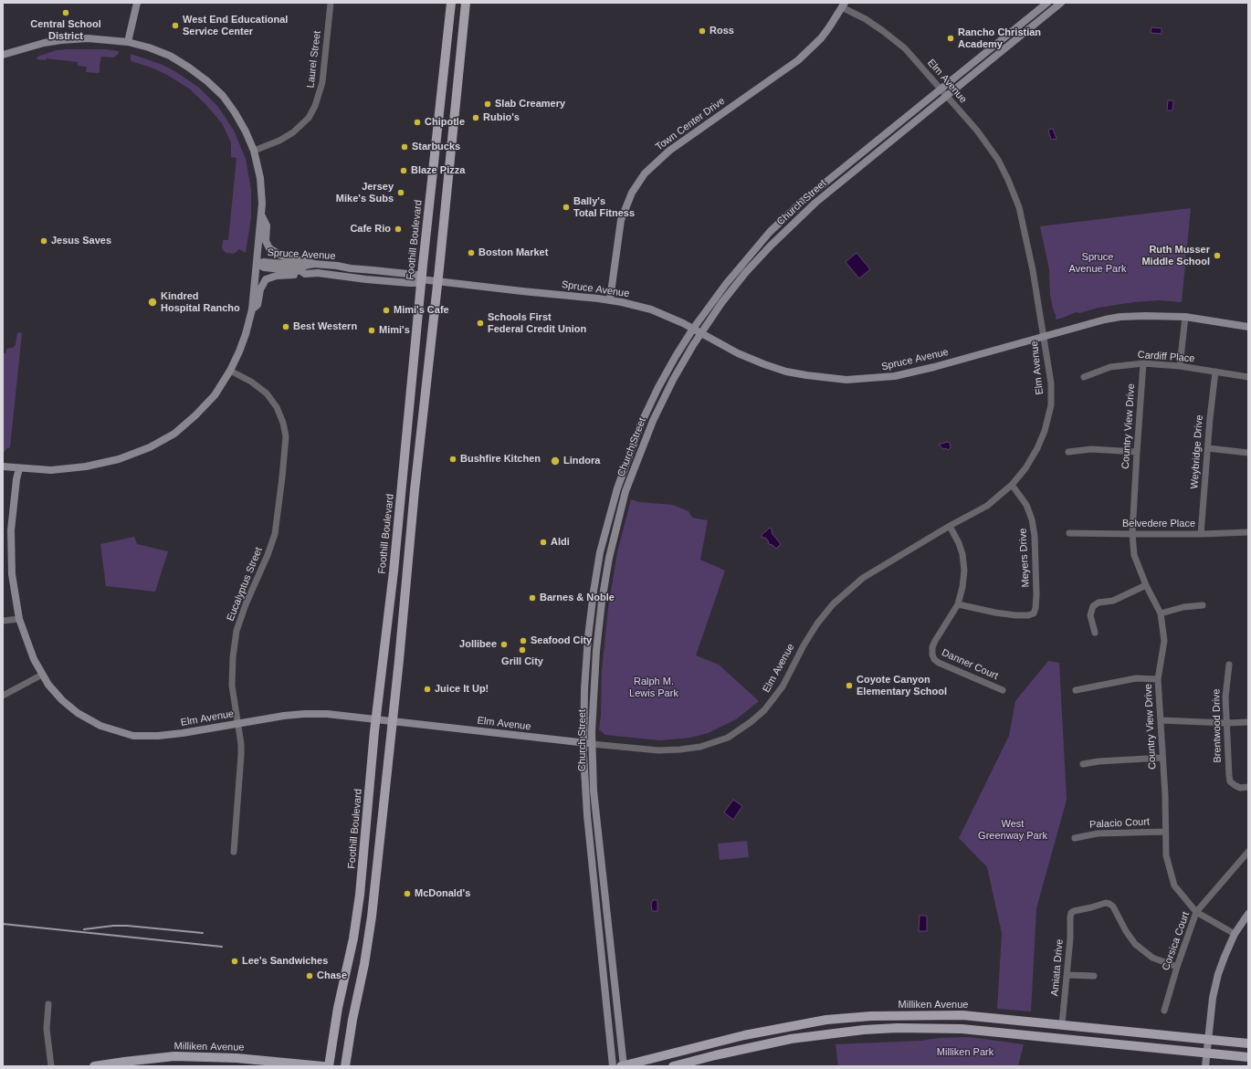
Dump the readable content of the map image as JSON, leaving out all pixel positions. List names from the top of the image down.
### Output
{
  "streets": {
    "main road": ["Foothill Boulevard", "Milliken Avenue"],
    "street": [
      "Laurel Street",
      "Elm Avenue",
      "Town Center Drive",
      "Church Street",
      "Spruce Avenue",
      "Cardiff Place",
      "Country View Drive",
      "Weybridge Drive",
      "Belvedere Place",
      "Meyers Drive",
      "Eucalyptus Street",
      "Danner Court",
      "Brentwood Drive",
      "Palacio Court",
      "Corsica Court",
      "Amiata Drive"
    ]
  },
  "crossings": [
    ["Elm Avenue", "Town Center Drive"],
    ["Elm Avenue", "Church Street"],
    ["Elm Avenue", "Foothill Boulevard"],
    ["Elm Avenue", "Spruce Avenue"],
    ["Elm Avenue", "Meyers Drive"],
    ["Elm Avenue", "Eucalyptus Street"],
    ["Town Center Drive", "Spruce Avenue"],
    ["Church Street", "Spruce Avenue"],
    ["Church Street", "Milliken Avenue"],
    ["Foothill Boulevard", "Spruce Avenue"],
    ["Cardiff Place", "Country View Drive"],
    ["Cardiff Place", "Weybridge Drive"],
    ["Country View Drive", "Belvedere Place"],
    ["Country View Drive", "Palacio Court"],
    ["Country View Drive", "Corsica Court"],
    ["Weybridge Drive", "Belvedere Place"],
    ["Meyers Drive", "Danner Court"],
    ["Corsica Court", "Amiata Drive"],
    ["Amiata Drive", "Milliken Avenue"]
  ],
  "parks": [
    "Spruce Avenue Park",
    "Ralph M. Lewis Park",
    "West Greenway Park",
    "Milliken Park"
  ],
  "places": [
    "Central School District",
    "West End Educational Service Center",
    "Ross",
    "Rancho Christian Academy",
    "Slab Creamery",
    "Rubio's",
    "Chipotle",
    "Starbucks",
    "Blaze Pizza",
    "Jersey Mike's Subs",
    "Bally's Total Fitness",
    "Cafe Rio",
    "Jesus Saves",
    "Boston Market",
    "Ruth Musser Middle School",
    "Kindred Hospital Rancho",
    "Mimi's Cafe",
    "Schools First Federal Credit Union",
    "Best Western",
    "Mimi's",
    "Bushfire Kitchen",
    "Lindora",
    "Aldi",
    "Barnes & Noble",
    "Seafood City",
    "Jollibee",
    "Grill City",
    "Coyote Canyon Elementary School",
    "Juice It Up!",
    "McDonald's",
    "Lee's Sandwiches",
    "Chase"
  ]
}
